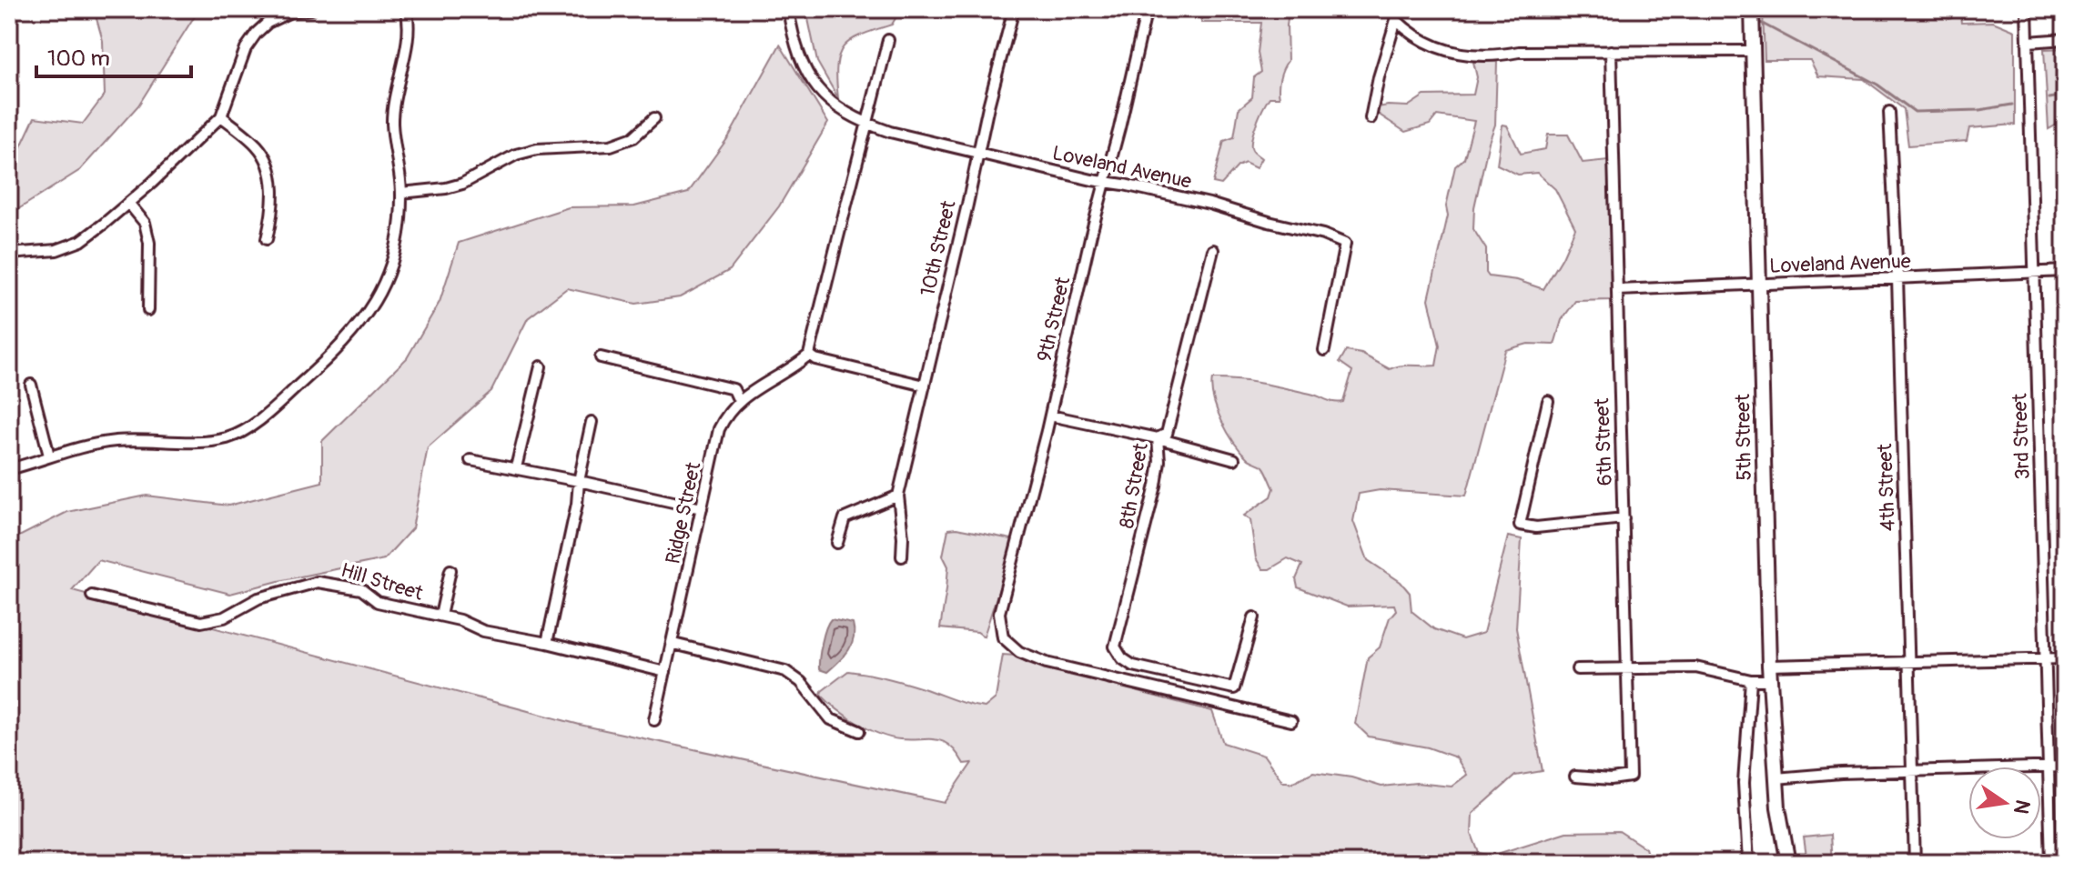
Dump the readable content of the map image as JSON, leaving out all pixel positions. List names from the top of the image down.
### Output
{
  "streets": {
    "main road": ["5th Street"],
    "street": [
      "Loveland Avenue",
      "10th Street",
      "9th Street",
      "3rd Street",
      "6th Street",
      "8th Street",
      "4th Street",
      "Ridge Street",
      "Hill Street"
    ]
  },
  "crossings": [
    ["Loveland Avenue", "10th Street"],
    ["Loveland Avenue", "9th Street"],
    ["Loveland Avenue", "3rd Street"],
    ["Loveland Avenue", "5th Street"],
    ["Loveland Avenue", "6th Street"],
    ["Loveland Avenue", "4th Street"],
    ["Ridge Street", "Hill Street"]
  ],
  "scale_bar": "100 m",
  "north": "right"
}
